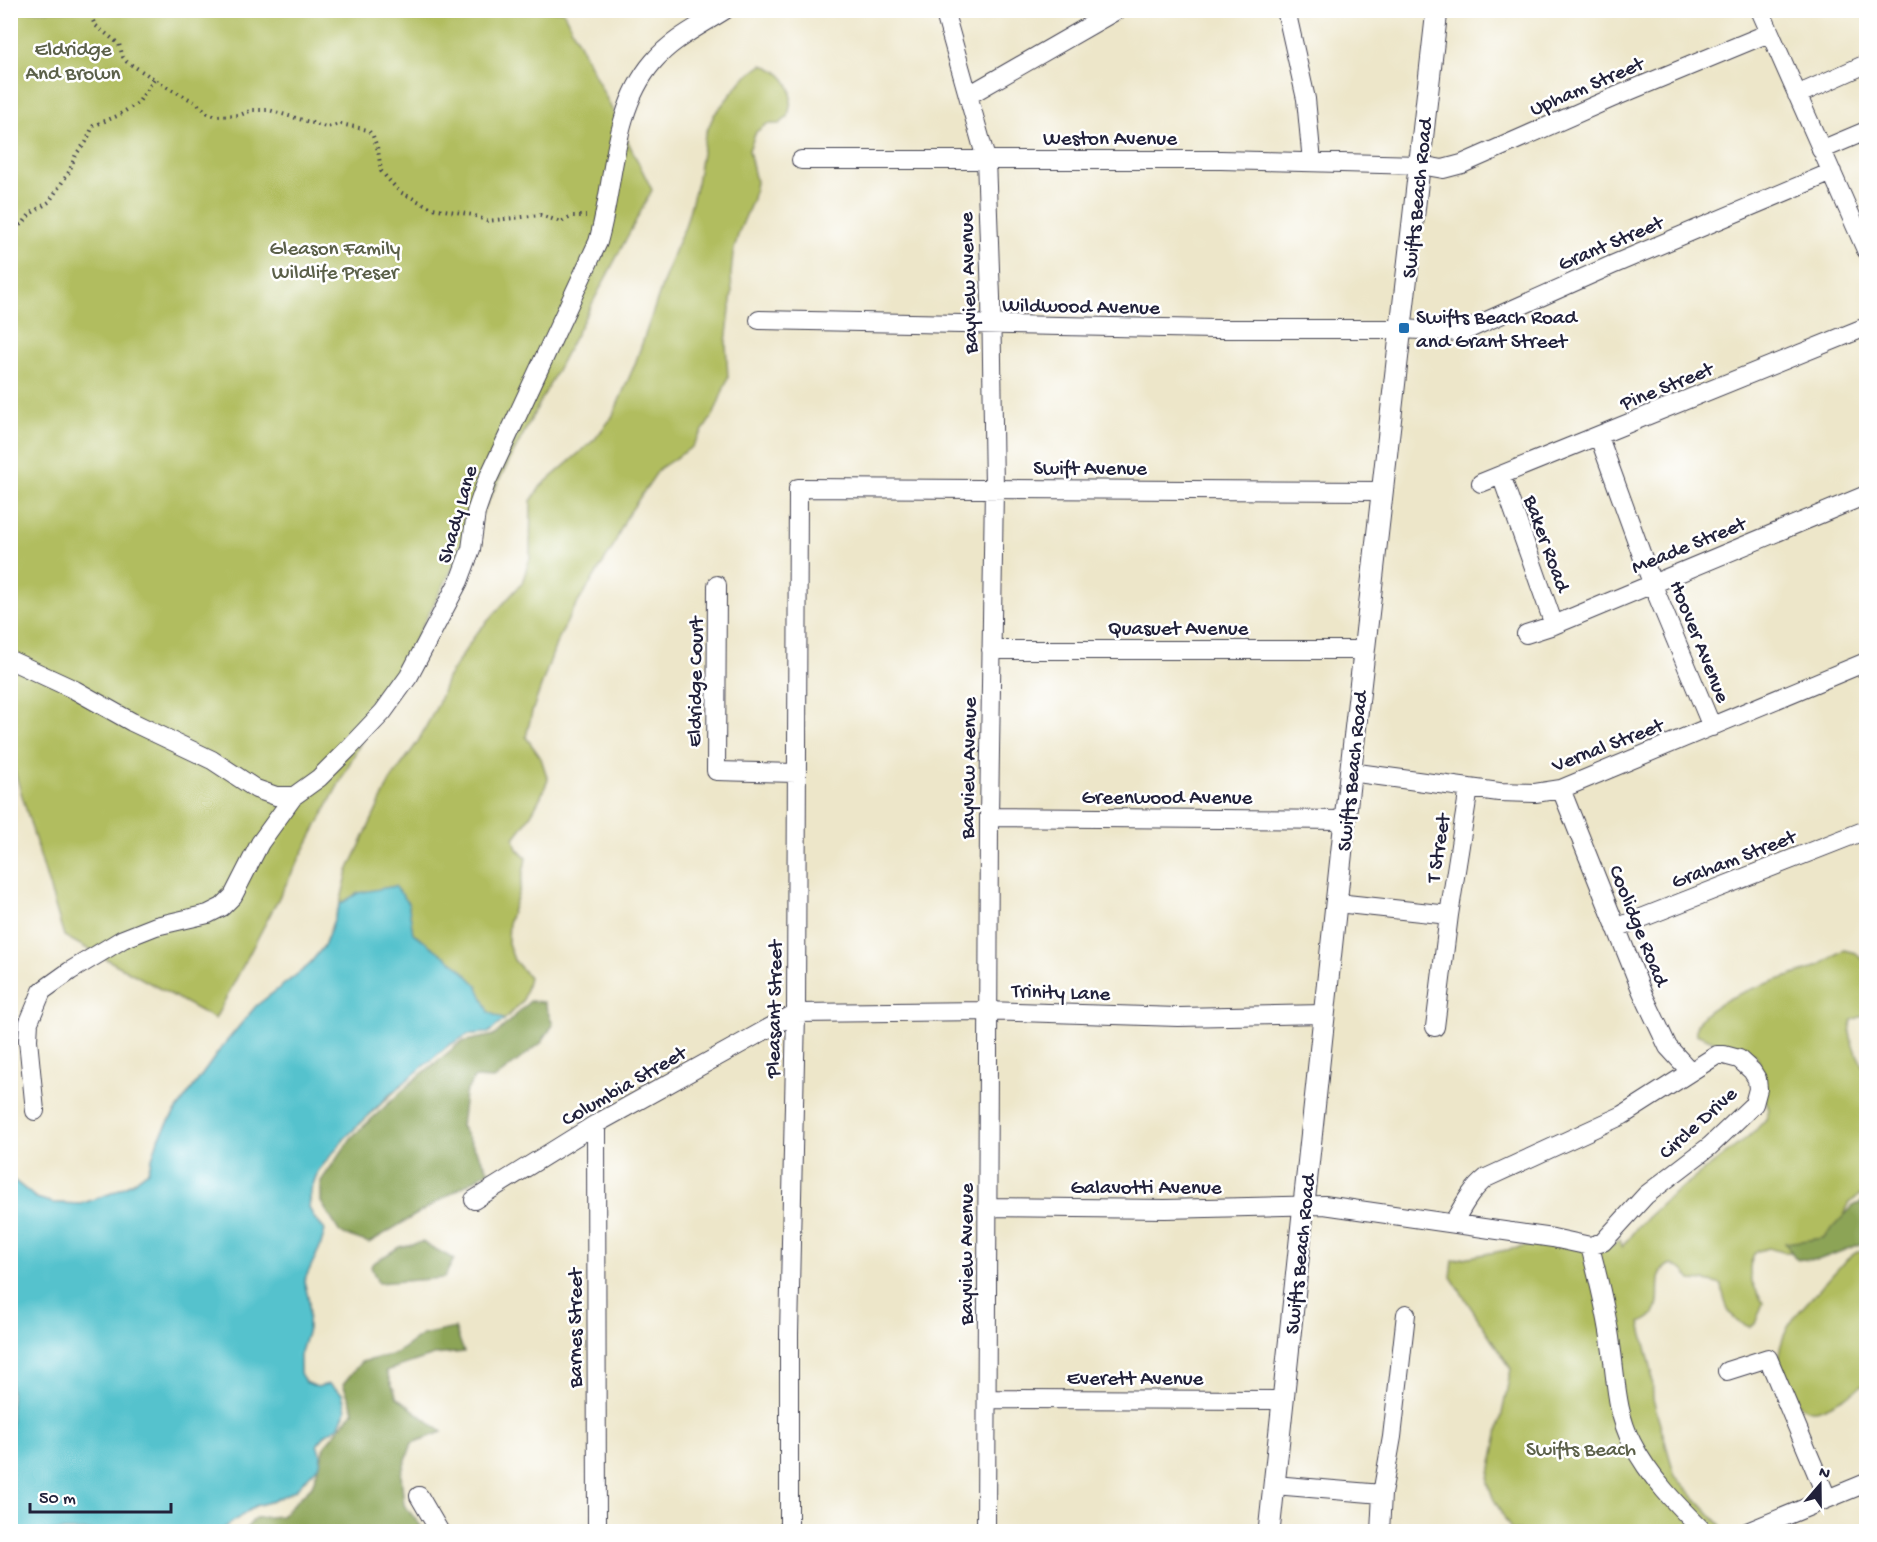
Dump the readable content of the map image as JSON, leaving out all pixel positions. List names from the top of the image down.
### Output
{
  "streets": {
    "street": [
      "Upham Street",
      "Weston Avenue",
      "Swifts Beach Road",
      "Grant Street",
      "Bayview Avenue",
      "Wildwood Avenue",
      "Pine Street",
      "Swift Avenue",
      "Shady Lane",
      "Baker Road",
      "Meade Street",
      "Quasuet Avenue",
      "Hoover Avenue",
      "Eldridge Court",
      "Vernal Street",
      "Greenwood Avenue",
      "T Street",
      "Graham Street",
      "Coolidge Road",
      "Trinity Lane",
      "Pleasant Street",
      "Columbia Street",
      "Circle Drive",
      "Galavotti Avenue",
      "Barnes Street",
      "Everett Avenue"
    ]
  },
  "crossings": [
    ["Upham Street", "Weston Avenue"],
    ["Upham Street", "Swifts Beach Road"],
    ["Weston Avenue", "Swifts Beach Road"],
    ["Weston Avenue", "Bayview Avenue"],
    ["Swifts Beach Road", "Grant Street"],
    ["Swifts Beach Road", "Wildwood Avenue"],
    ["Swifts Beach Road", "Swift Avenue"],
    ["Swifts Beach Road", "Quasuet Avenue"],
    ["Swifts Beach Road", "Vernal Street"],
    ["Swifts Beach Road", "Greenwood Avenue"],
    ["Swifts Beach Road", "T Street"],
    ["Swifts Beach Road", "Trinity Lane"],
    ["Swifts Beach Road", "Galavotti Avenue"],
    ["Swifts Beach Road", "Everett Avenue"],
    ["Grant Street", "Wildwood Avenue"],
    ["Bayview Avenue", "Wildwood Avenue"],
    ["Bayview Avenue", "Swift Avenue"],
    ["Bayview Avenue", "Quasuet Avenue"],
    ["Bayview Avenue", "Greenwood Avenue"],
    ["Bayview Avenue", "Trinity Lane"],
    ["Bayview Avenue", "Galavotti Avenue"],
    ["Bayview Avenue", "Everett Avenue"],
    ["Pine Street", "Baker Road"],
    ["Pine Street", "Hoover Avenue"],
    ["Swift Avenue", "Pleasant Street"],
    ["Baker Road", "Meade Street"],
    ["Meade Street", "Hoover Avenue"],
    ["Hoover Avenue", "Vernal Street"],
    ["Eldridge Court", "Pleasant Street"],
    ["Vernal Street", "T Street"],
    ["Vernal Street", "Coolidge Road"],
    ["Graham Street", "Coolidge Road"],
    ["Coolidge Road", "Circle Drive"],
    ["Trinity Lane", "Pleasant Street"],
    ["Trinity Lane", "Columbia Street"],
    ["Pleasant Street", "Columbia Street"],
    ["Columbia Street", "Barnes Street"]
  ],
  "parks": ["Eldridge And Brown", "Gleason Family Wildlife Preser", "Swifts Beach"],
  "places": {
    "transit": ["Swifts Beach Road and Grant Street"]
  },
  "scale_bar": "50 m",
  "north": "top"
}
